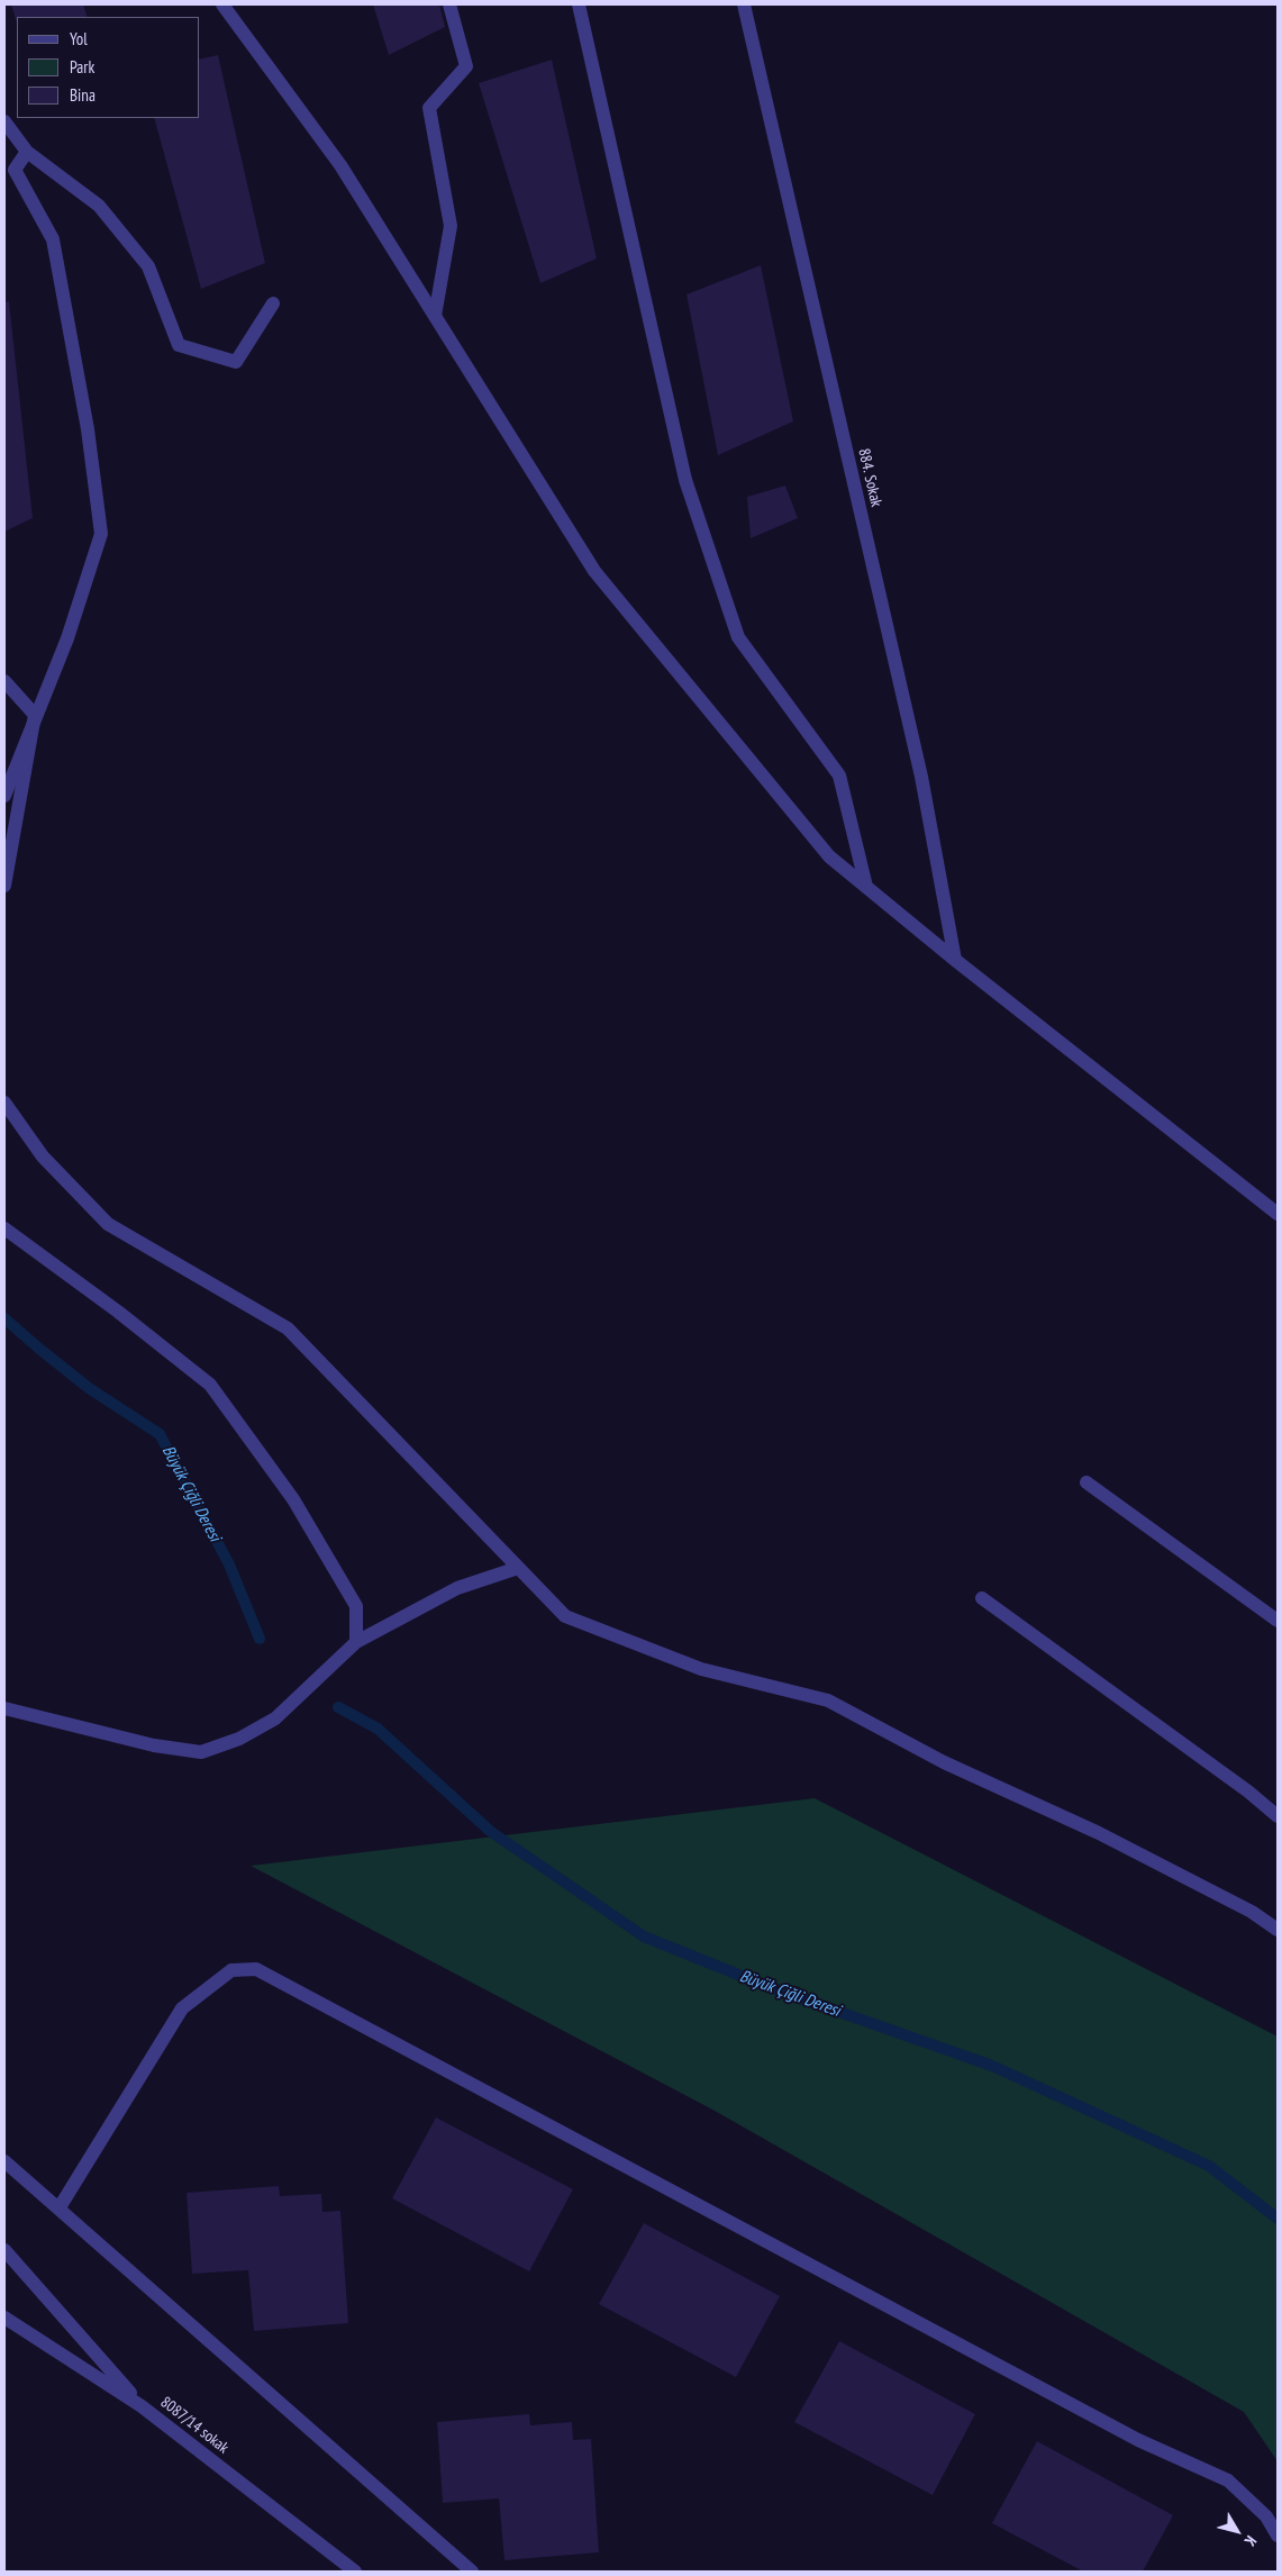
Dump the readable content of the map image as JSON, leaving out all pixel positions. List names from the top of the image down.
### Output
{
  "streets": {
    "street": ["884. Sokak", "8087/14 sokak"]
  },
  "water": ["Büyük Çiğli Deresi"],
  "legend": ["Yol", "Park", "Bina"],
  "north": "bottom right"
}
